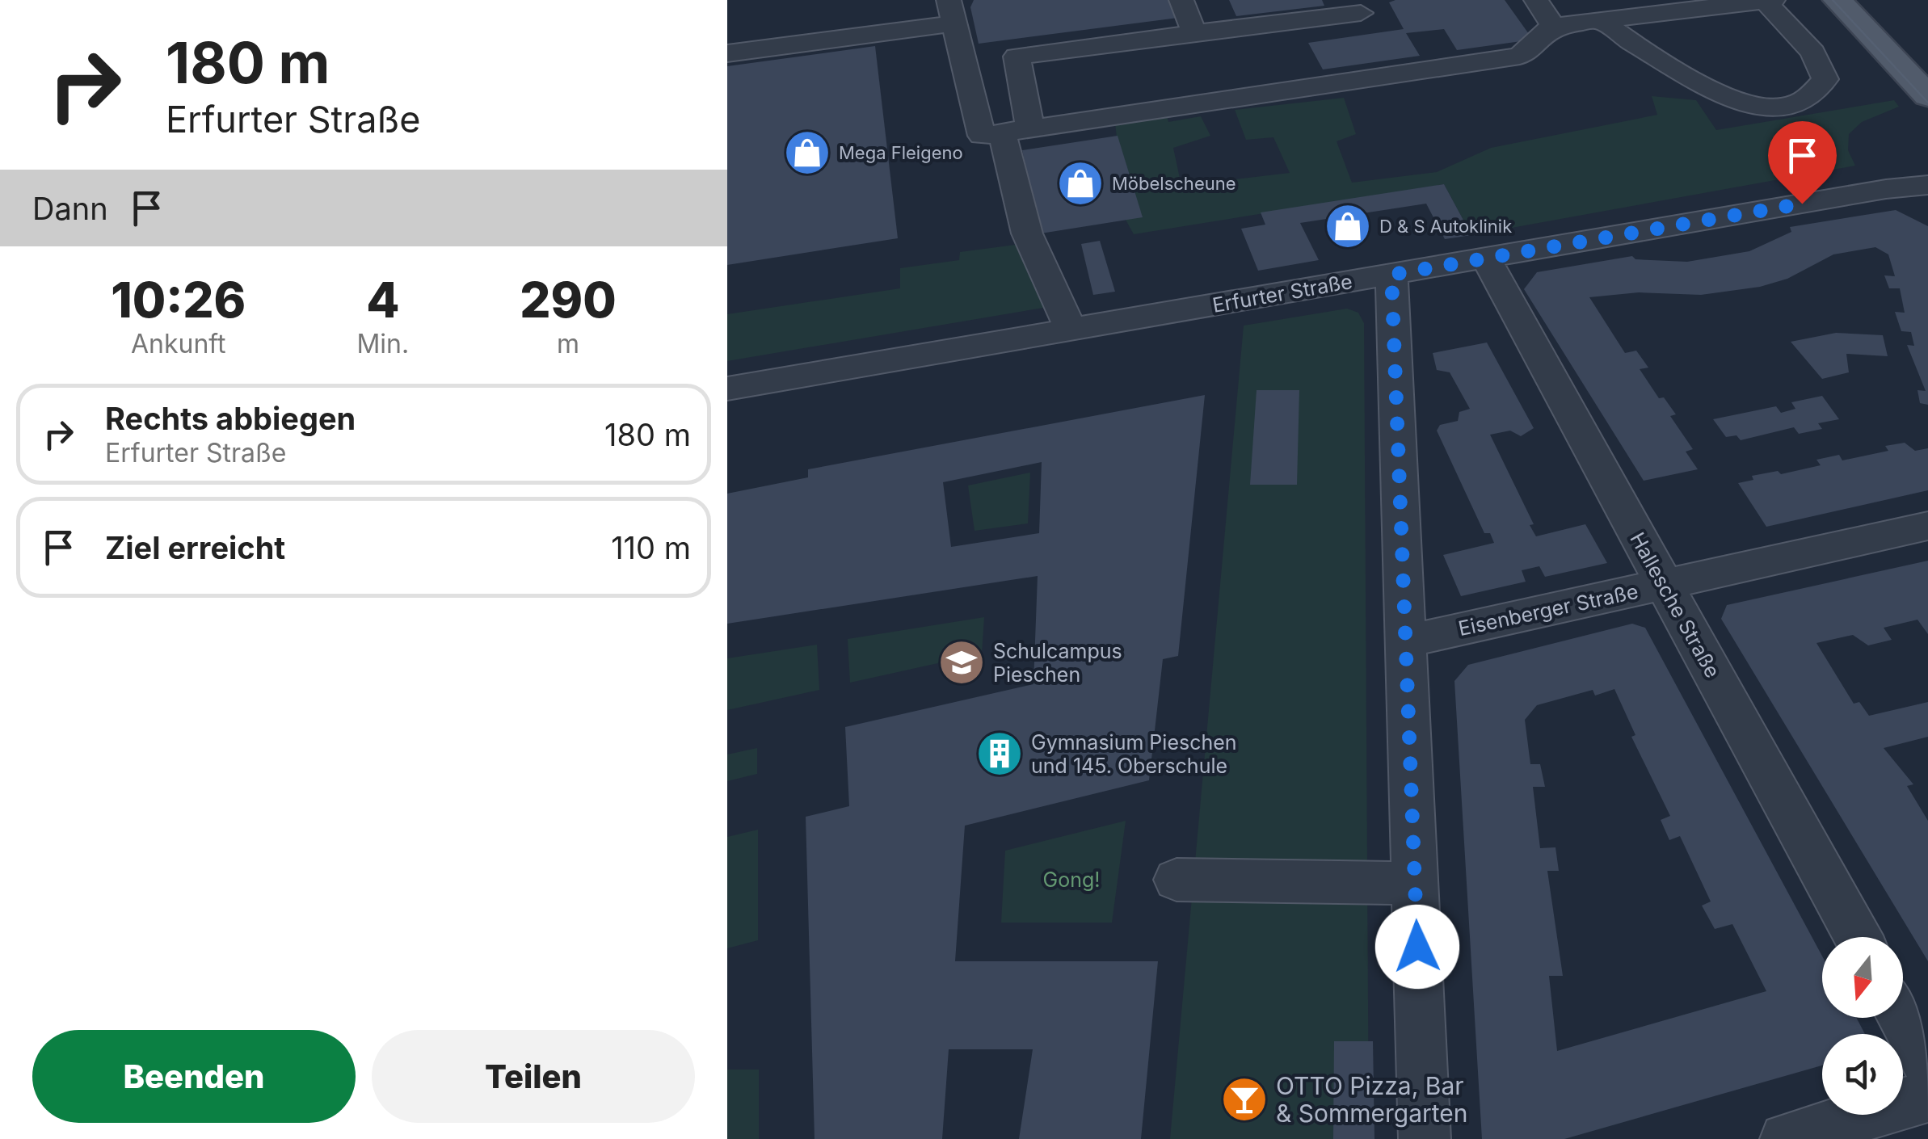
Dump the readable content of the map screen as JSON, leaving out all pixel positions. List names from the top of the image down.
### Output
{
  "streets": {
    "street": ["Erfurter Straße", "Hallesche Straße", "Eisenberger Straße"]
  },
  "crossings": [
    ["Erfurter Straße", "Hallesche Straße"],
    ["Hallesche Straße", "Eisenberger Straße"]
  ],
  "parks": ["Gong!"],
  "places": {
    "shop": ["Mega Fleigeno", "Möbelscheune", "D & S Autoklinik"],
    "school or university": ["Schulcampus Pieschen"],
    "building": ["Gymnasium Pieschen und 145. Oberschule"],
    "bar": ["OTTO Pizza, Bar & Sommergarten"]
  },
  "north": "bottom",
  "page": {
    "turn": ["180 m", "Erfurter Straße"],
    "then": "Dann",
    "eta": [
      "10:26",
      "Ankunft",
      "4",
      "Min.",
      "290",
      "m"
    ],
    "list": [
      {
        "name": "Rechts abbiegen",
        "note": "Erfurter Straße",
        "value": "180 m"
      },
      {
        "name": "Ziel erreicht",
        "value": "110 m"
      }
    ],
    "buttons": ["Beenden", "Teilen"]
  }
}
